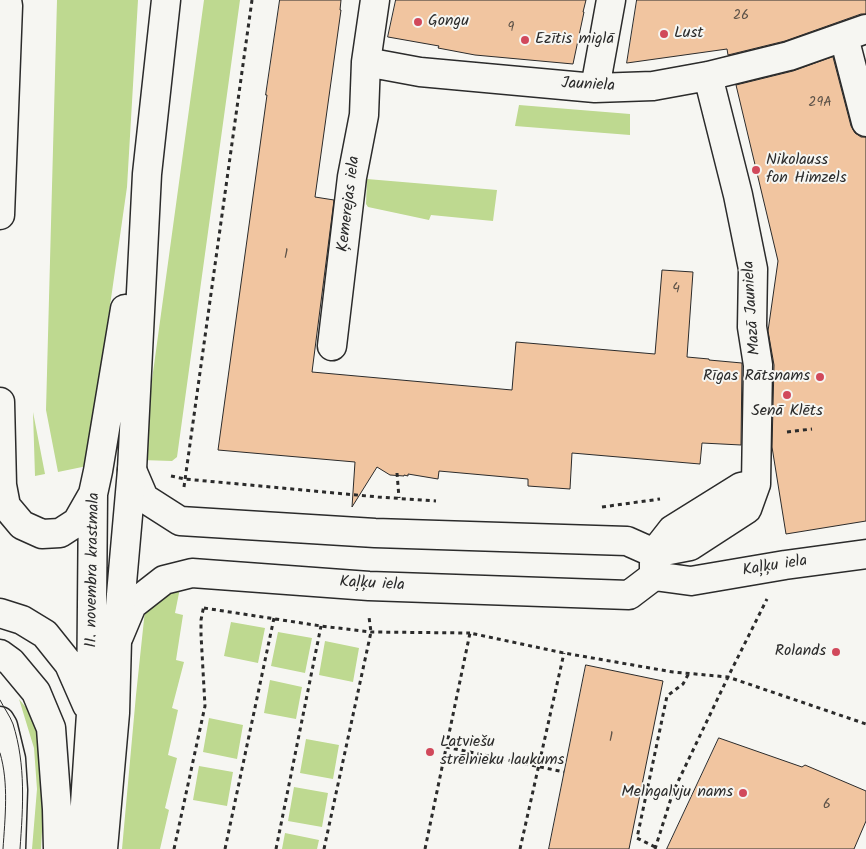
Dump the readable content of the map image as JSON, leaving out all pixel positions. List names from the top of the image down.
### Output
{
  "streets": {
    "street": [
      "Jauniela",
      "Ķemerejas iela",
      "Mazā Jauniela",
      "Kaļķu iela",
      "11. novembra krastmala"
    ]
  },
  "crossings": [
    ["Jauniela", "Ķemerejas iela"],
    ["Jauniela", "Mazā Jauniela"],
    ["Mazā Jauniela", "Kaļķu iela"],
    ["Kaļķu iela", "11. novembra krastmala"]
  ],
  "places": [
    "Gongu",
    "Lust",
    "Ezītis miglā",
    "Nikolauss fon Himzels",
    "Rīgas Rātsnams",
    "Senā Klēts",
    "Rolands",
    "Latviešu strēlnieku laukums",
    "Melngalvju nams"
  ],
  "house_numbers": [
    "26",
    "9",
    "29A",
    "1",
    "4",
    "1",
    "6"
  ]
}
